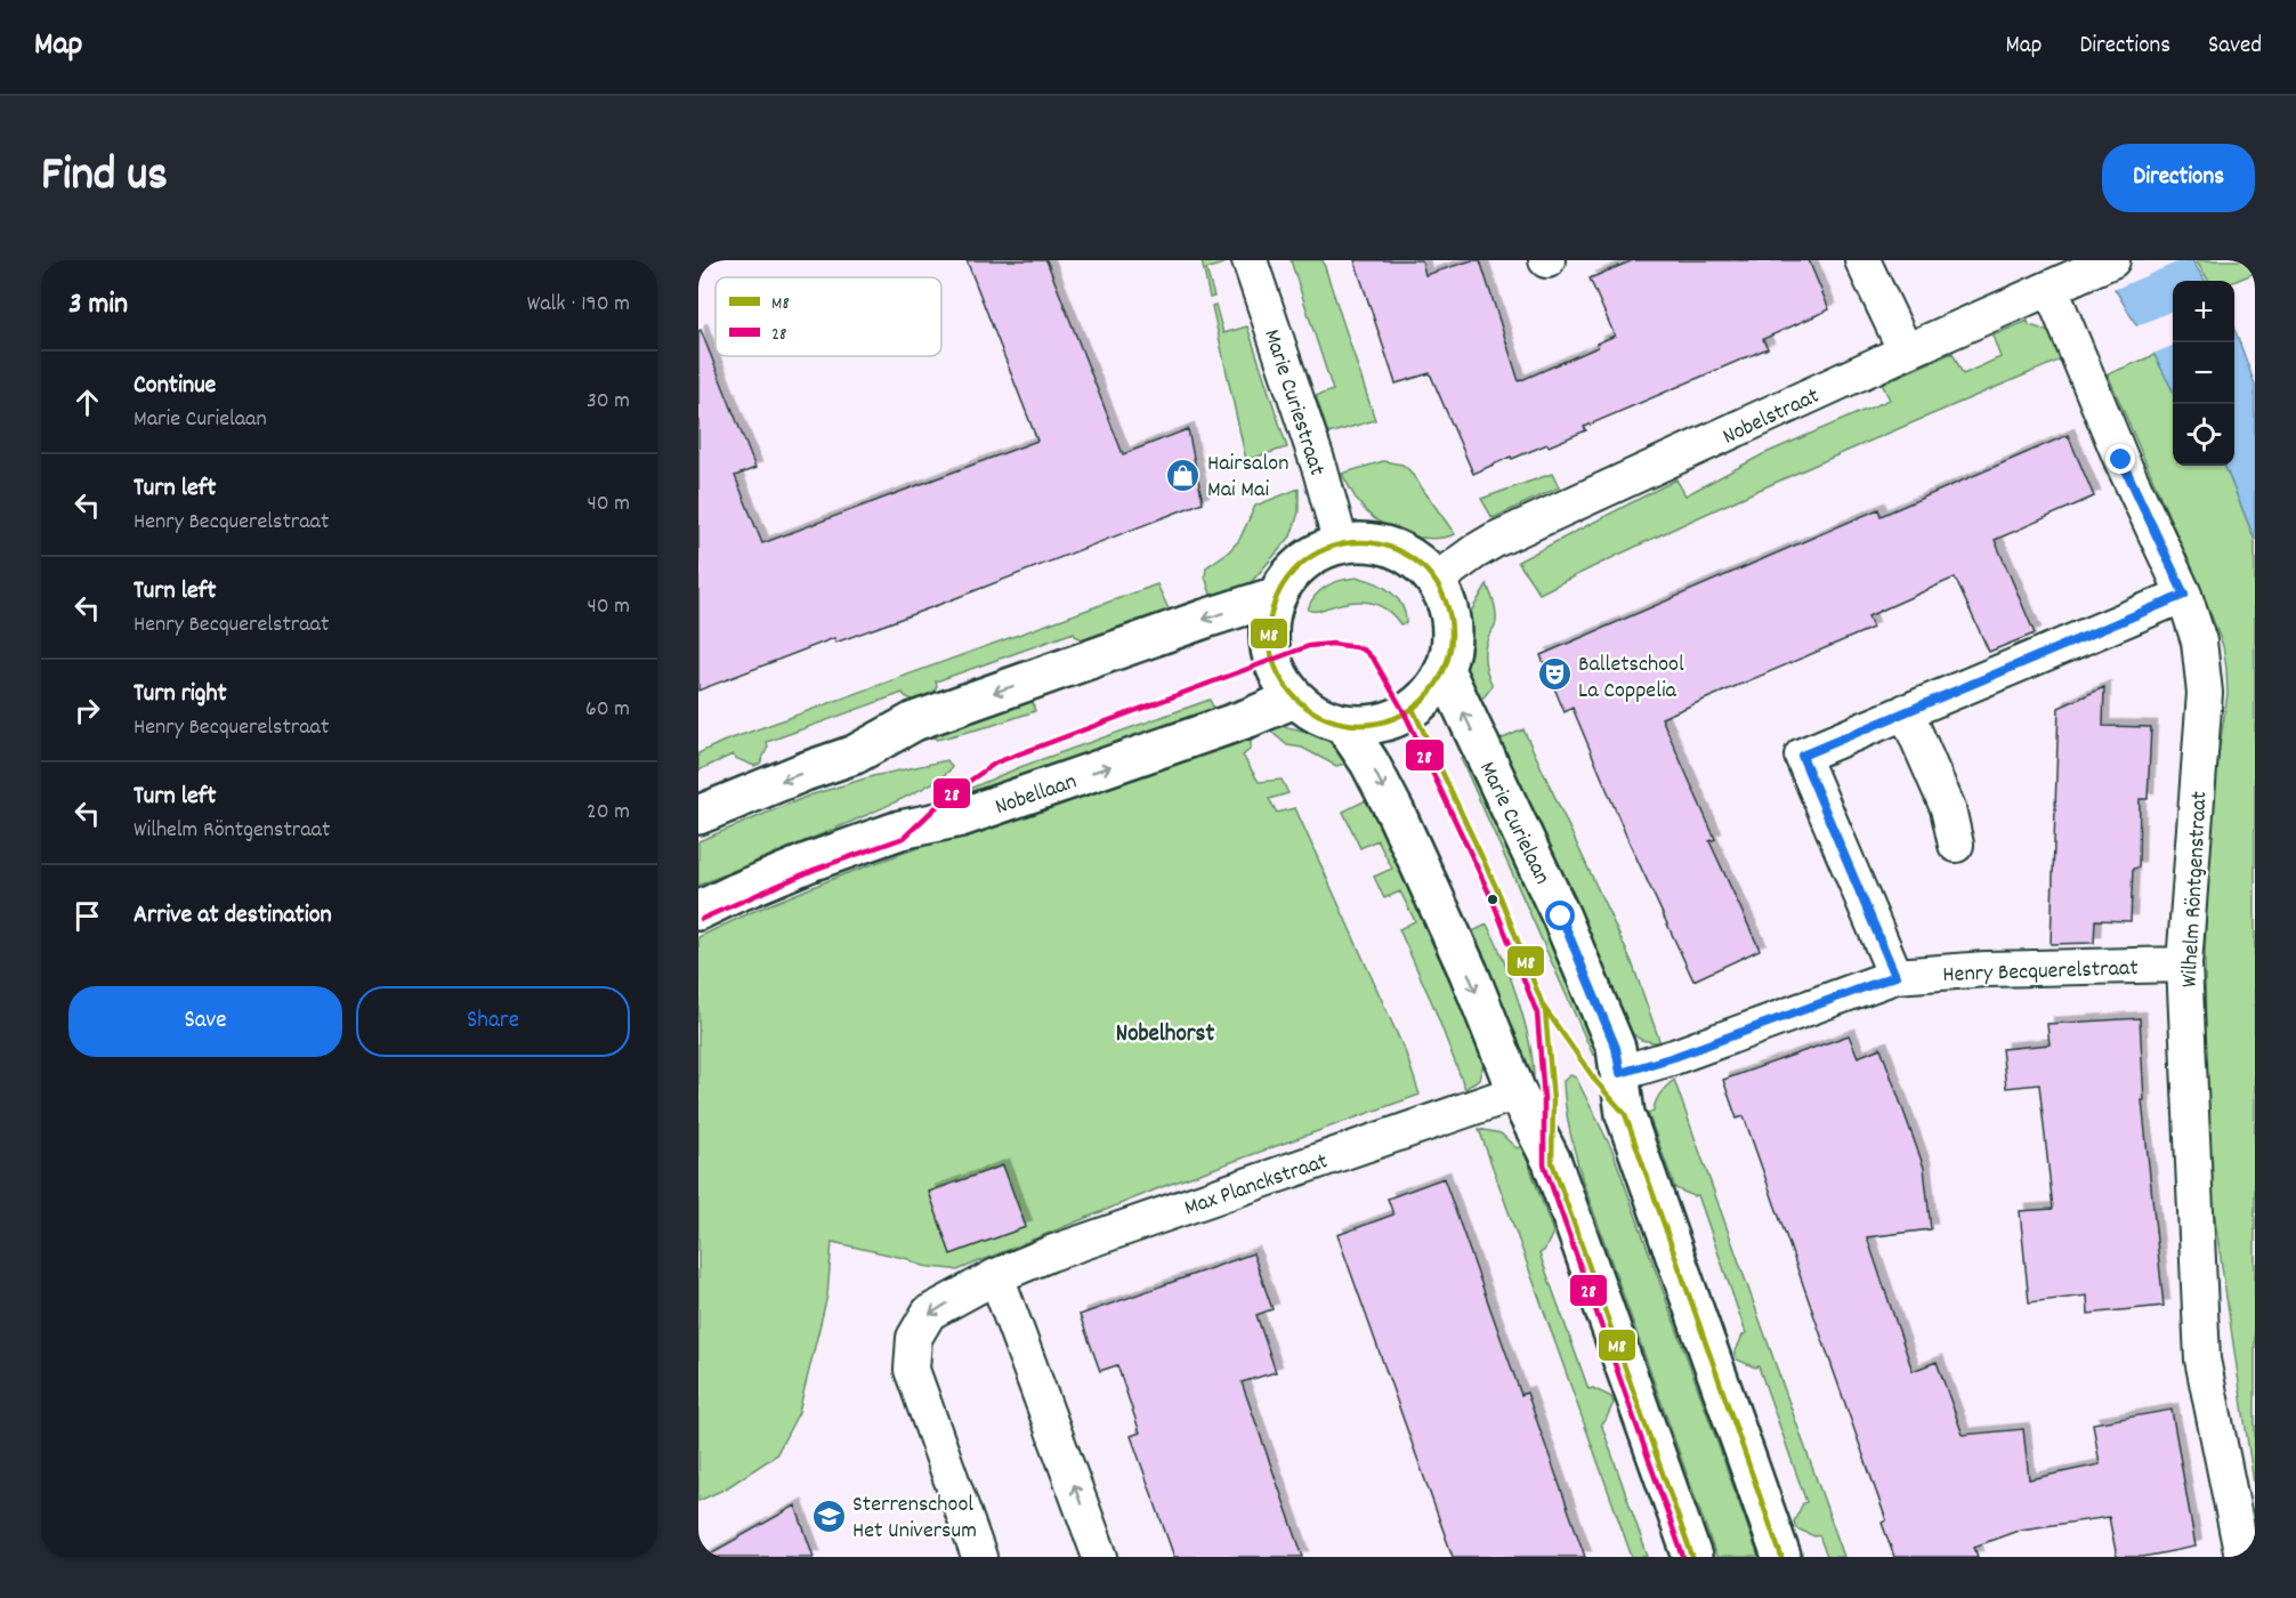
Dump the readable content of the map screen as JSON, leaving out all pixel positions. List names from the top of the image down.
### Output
{
  "streets": {
    "street": [
      "Marie Curiestraat",
      "Nobelstraat",
      "Nobellaan",
      "Marie Curielaan",
      "Wilhelm Röntgenstraat",
      "Henry Becquerelstraat",
      "Max Planckstraat"
    ]
  },
  "crossings": [
    ["Marie Curiestraat", "Nobelstraat"],
    ["Marie Curiestraat", "Nobellaan"],
    ["Marie Curiestraat", "Marie Curielaan"],
    ["Nobelstraat", "Nobellaan"],
    ["Nobelstraat", "Marie Curielaan"],
    ["Nobelstraat", "Wilhelm Röntgenstraat"],
    ["Nobellaan", "Marie Curielaan"],
    ["Marie Curielaan", "Henry Becquerelstraat"],
    ["Wilhelm Röntgenstraat", "Henry Becquerelstraat"]
  ],
  "districts": ["Nobelhorst"],
  "places": {
    "shop": ["Hairsalon Mai Mai"],
    "theatre": ["Balletschool La Coppelia"],
    "school or university": ["Sterrenschool Het Universum"]
  },
  "lines": ["transit line M8", "transit line 28"],
  "legend": ["M8", "28"],
  "page": {
    "header": "Map",
    "nav": ["Map", "Directions", "Saved"],
    "title": "Find us",
    "buttons": [
      "Directions",
      ["Save", "Share"]
    ],
    "heading": ["3 min", "Walk · 190 m"],
    "map_buttons": ["+", "−"],
    "list": [
      ["Continue", "Marie Curielaan", "30 m"],
      ["Turn left", "Henry Becquerelstraat", "40 m"],
      ["Turn left", "Henry Becquerelstraat", "40 m"],
      ["Turn right", "Henry Becquerelstraat", "60 m"],
      ["Turn left", "Wilhelm Röntgenstraat", "20 m"],
      "Arrive at destination"
    ]
  }
}
